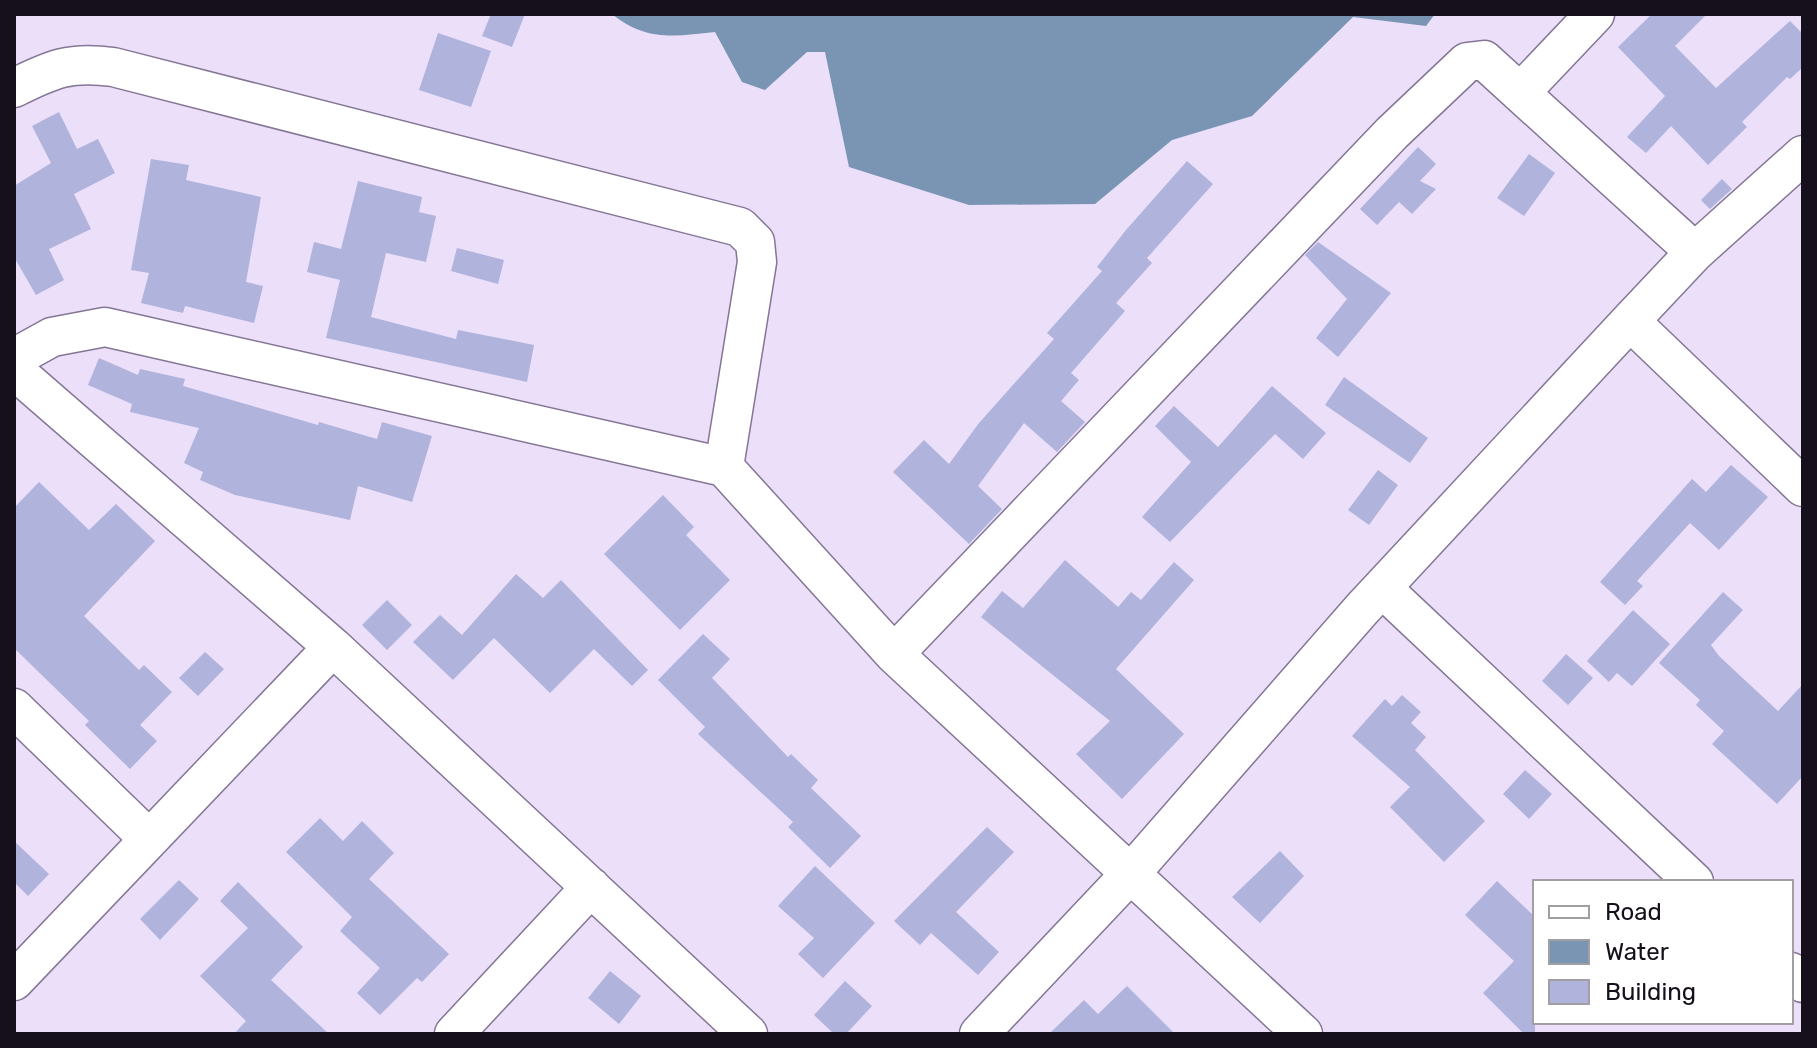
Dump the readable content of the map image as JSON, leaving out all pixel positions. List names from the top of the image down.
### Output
{
  "legend": ["Road", "Water", "Building"]
}
